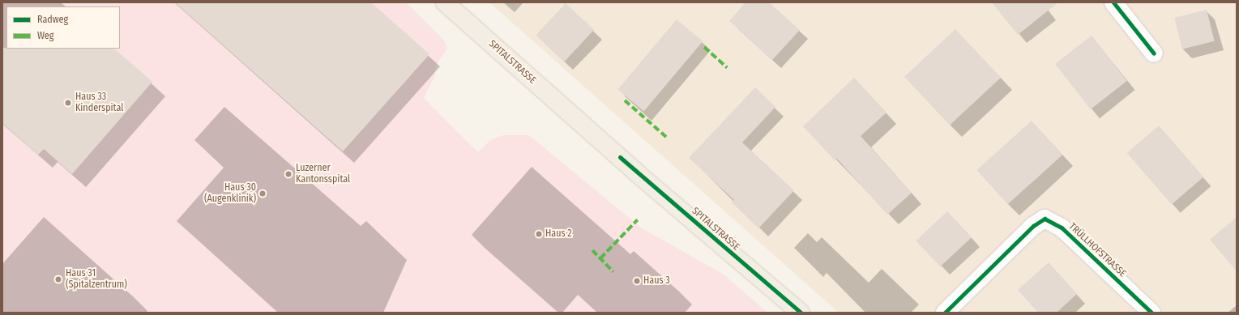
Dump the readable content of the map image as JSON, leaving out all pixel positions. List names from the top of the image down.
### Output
{
  "streets": {
    "main road": ["SPITALSTRASSE"],
    "street": ["TRÜLLHOFSTRASSE"]
  },
  "places": [
    "Haus 33 Kinderspital",
    "Luzerner Kantonsspital",
    "Haus 30 (Augenklinik)",
    "Haus 2",
    "Haus 31 (Spitalzentrum)",
    "Haus 3"
  ],
  "legend": ["Radweg", "Weg"]
}
